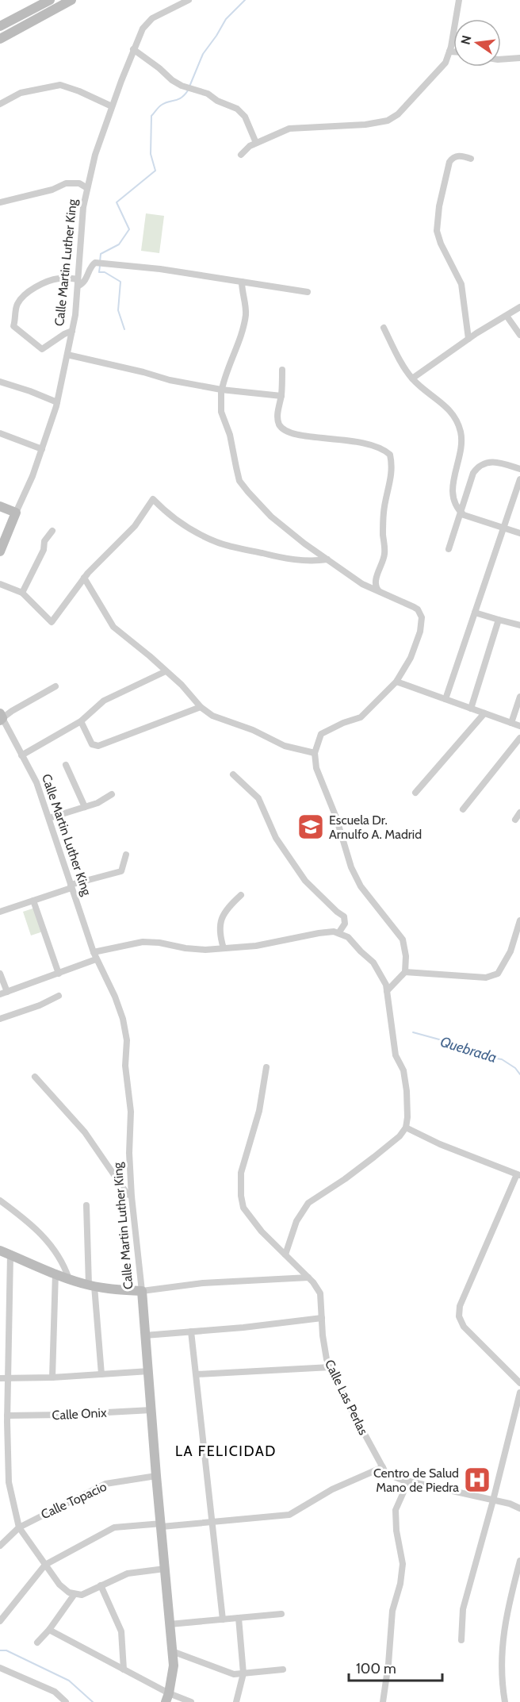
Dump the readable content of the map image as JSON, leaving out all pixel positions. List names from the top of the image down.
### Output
{
  "streets": {
    "street": [
      "Calle Martin Luther King",
      "Calle Las Perlas",
      "Calle Onix",
      "Calle Topacio"
    ]
  },
  "crossings": [
    ["Calle Martin Luther King", "Calle Onix"],
    ["Calle Martin Luther King", "Calle Topacio"]
  ],
  "districts": ["LA FELICIDAD"],
  "water": ["Quebrada"],
  "places": {
    "school or university": ["Escuela Dr. Arnulfo A. Madrid"],
    "hospital": ["Centro de Salud Mano de Piedra"]
  },
  "scale_bar": "100 m",
  "north": "left"
}
